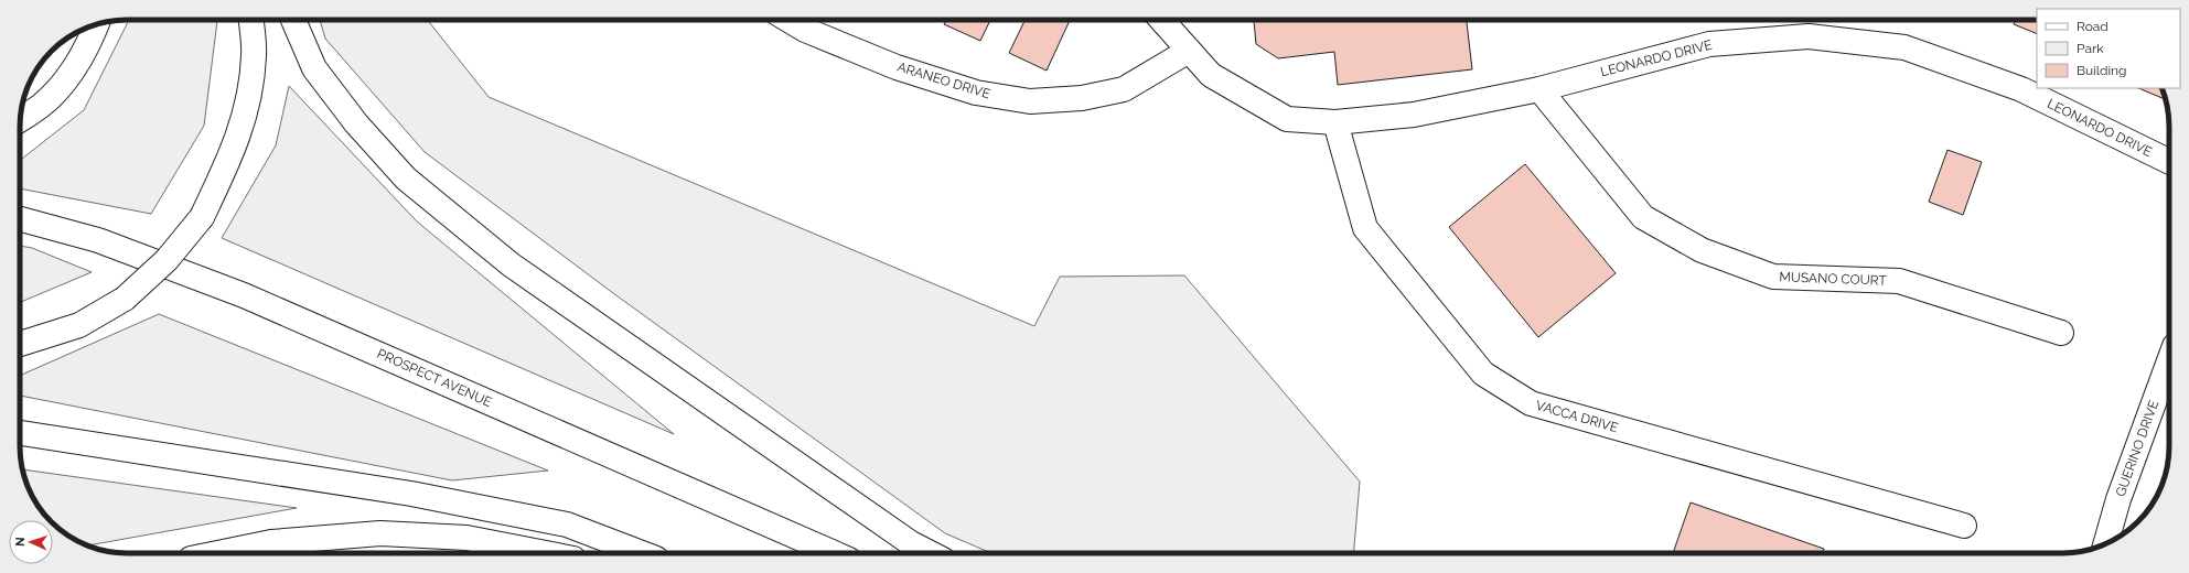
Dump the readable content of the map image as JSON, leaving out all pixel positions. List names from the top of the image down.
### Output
{
  "streets": {
    "main road": [
      "LEONARDO DRIVE",
      "ARANEO DRIVE",
      "MUSANO COURT",
      "PROSPECT AVENUE",
      "VACCA DRIVE",
      "GUERINO DRIVE"
    ]
  },
  "crossings": [
    ["LEONARDO DRIVE", "ARANEO DRIVE"],
    ["LEONARDO DRIVE", "MUSANO COURT"],
    ["LEONARDO DRIVE", "VACCA DRIVE"]
  ],
  "legend": ["Road", "Park", "Building"],
  "north": "left"
}
